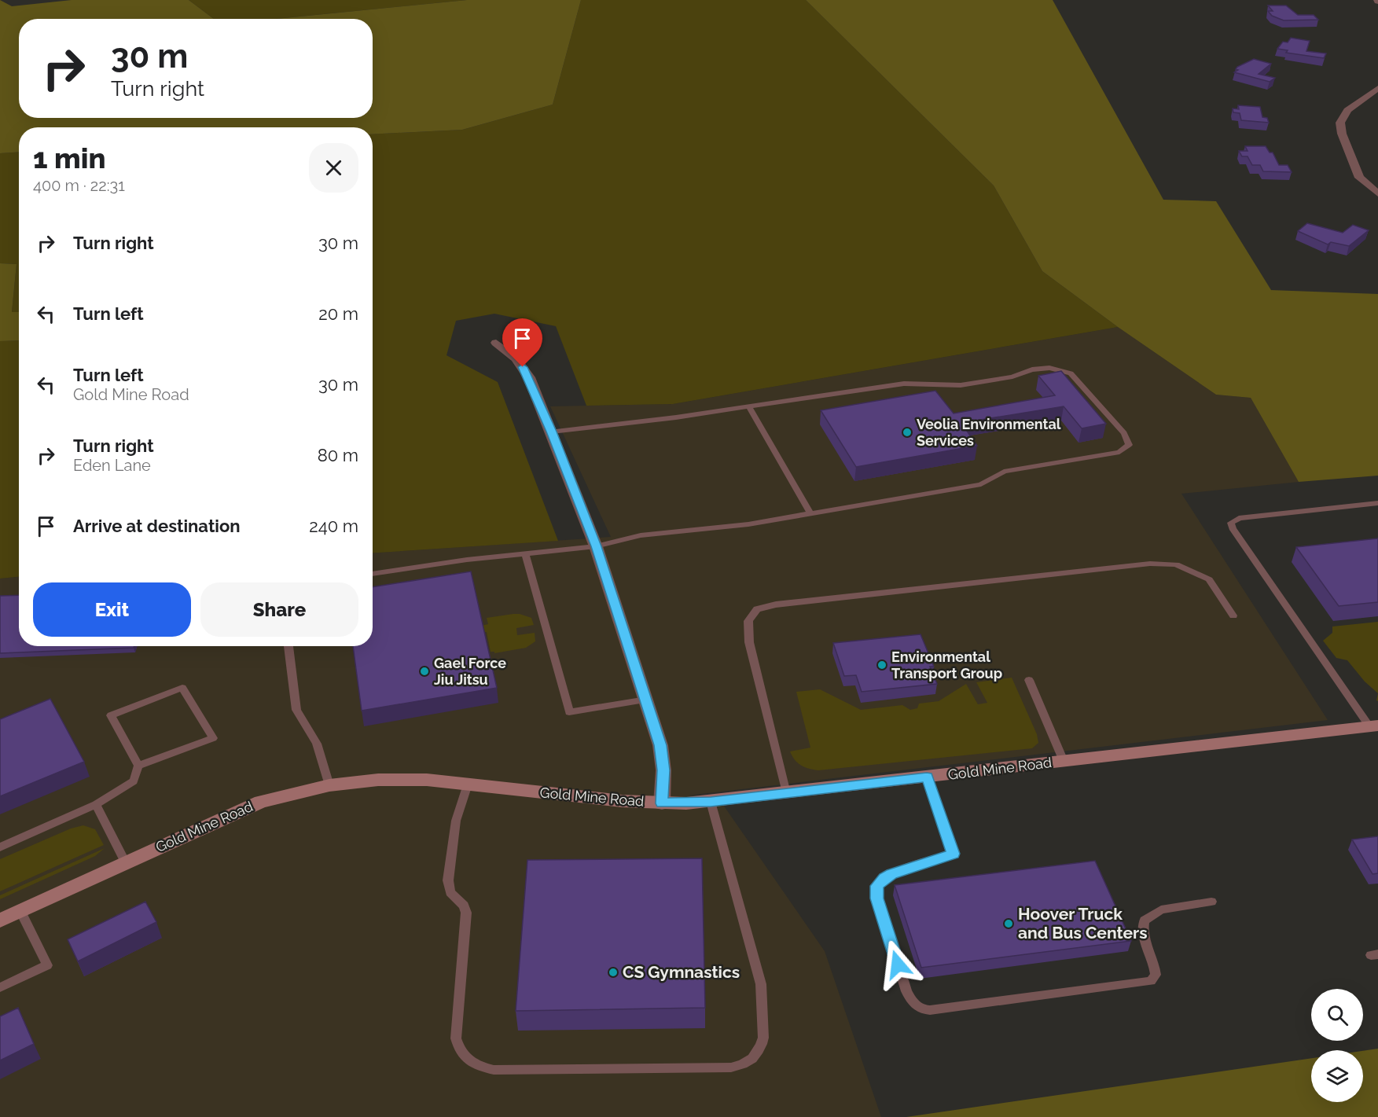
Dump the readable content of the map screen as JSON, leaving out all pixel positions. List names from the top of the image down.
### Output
{
  "streets": {
    "street": ["Gold Mine Road"]
  },
  "places": [
    "Veolia Environmental Services",
    "Environmental Transport Group",
    "Gael Force Jiu Jitsu",
    "Hoover Truck and Bus Centers",
    "CS Gymnastics"
  ],
  "page": {
    "turn": ["30 m", "Turn right"],
    "heading": ["1 min", "400 m · 22:31"],
    "list": [
      {
        "name": "Turn right",
        "value": "30 m"
      },
      {
        "name": "Turn left",
        "value": "20 m"
      },
      {
        "name": "Turn left",
        "note": "Gold Mine Road",
        "value": "30 m"
      },
      {
        "name": "Turn right",
        "note": "Eden Lane",
        "value": "80 m"
      },
      {
        "name": "Arrive at destination",
        "value": "240 m"
      }
    ],
    "buttons": ["Exit", "Share"]
  }
}
